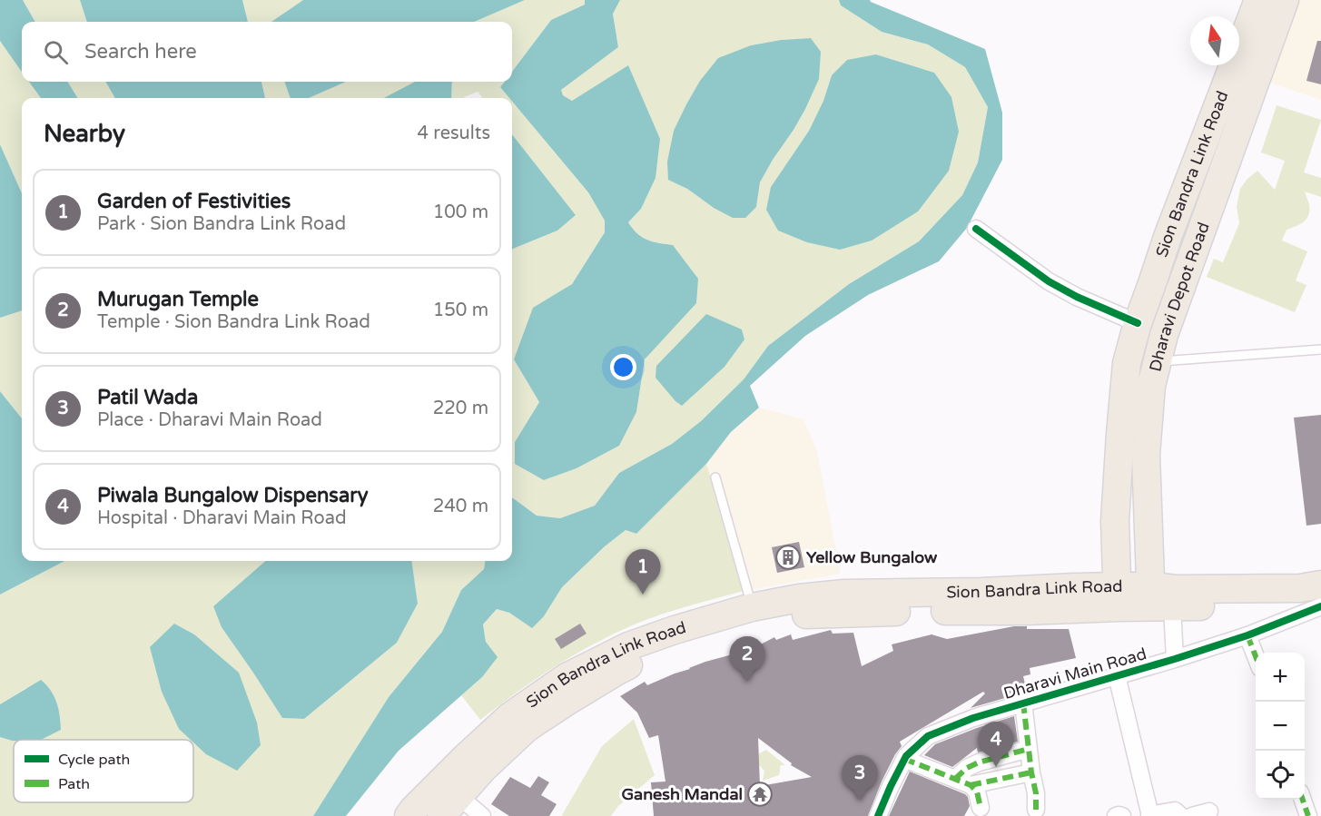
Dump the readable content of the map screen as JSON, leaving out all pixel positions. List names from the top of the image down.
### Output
{
  "streets": {
    "main road": ["Sion Bandra Link Road", "Dharavi Depot Road"],
    "street": ["Dharavi Main Road"]
  },
  "crossings": [
    ["Sion Bandra Link Road", "Dharavi Depot Road"]
  ],
  "places": {
    "building": ["Yellow Bungalow"],
    "temple": ["Ganesh Mandal"]
  },
  "legend": ["Cycle path", "Path"],
  "north": "top",
  "page": {
    "search": "Search here",
    "heading": ["Nearby", "4 results"],
    "list": [
      {
        "mark": "1",
        "name": "Garden of Festivities",
        "note": "Park · Sion Bandra Link Road",
        "value": "100 m"
      },
      {
        "mark": "2",
        "name": "Murugan Temple",
        "note": "Temple · Sion Bandra Link Road",
        "value": "150 m"
      },
      {
        "mark": "3",
        "name": "Patil Wada",
        "note": "Place · Dharavi Main Road",
        "value": "220 m"
      },
      {
        "mark": "4",
        "name": "Piwala Bungalow Dispensary",
        "note": "Hospital · Dharavi Main Road",
        "value": "240 m"
      }
    ],
    "pins": [
      "1",
      "2",
      "4",
      "3"
    ],
    "map_buttons": ["+", "−"]
  }
}
